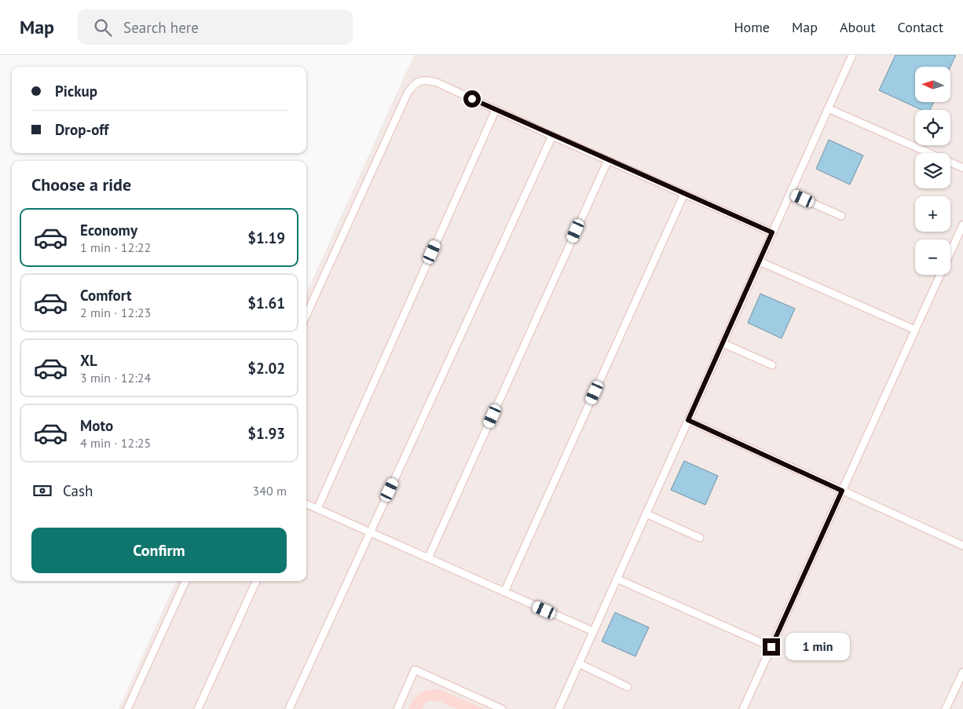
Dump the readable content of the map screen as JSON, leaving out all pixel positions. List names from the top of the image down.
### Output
{
  "north": "left",
  "page": {
    "header": "Map",
    "search": "Search here",
    "nav": [
      "Home",
      "Map",
      "About",
      "Contact"
    ],
    "map_buttons": ["+", "−"],
    "banner": ["Pickup", "Drop-off"],
    "heading": "Choose a ride",
    "list": [
      {
        "name": "Economy",
        "note": "1 min · 12:22",
        "value": "$1.19"
      },
      {
        "name": "Comfort",
        "note": "2 min · 12:23",
        "value": "$1.61"
      },
      {
        "name": "XL",
        "note": "3 min · 12:24",
        "value": "$2.02"
      },
      {
        "name": "Moto",
        "note": "4 min · 12:25",
        "value": "$1.93"
      }
    ],
    "pay": ["Cash", "340 m"],
    "buttons": "Confirm",
    "bubble": "1 min"
  }
}
